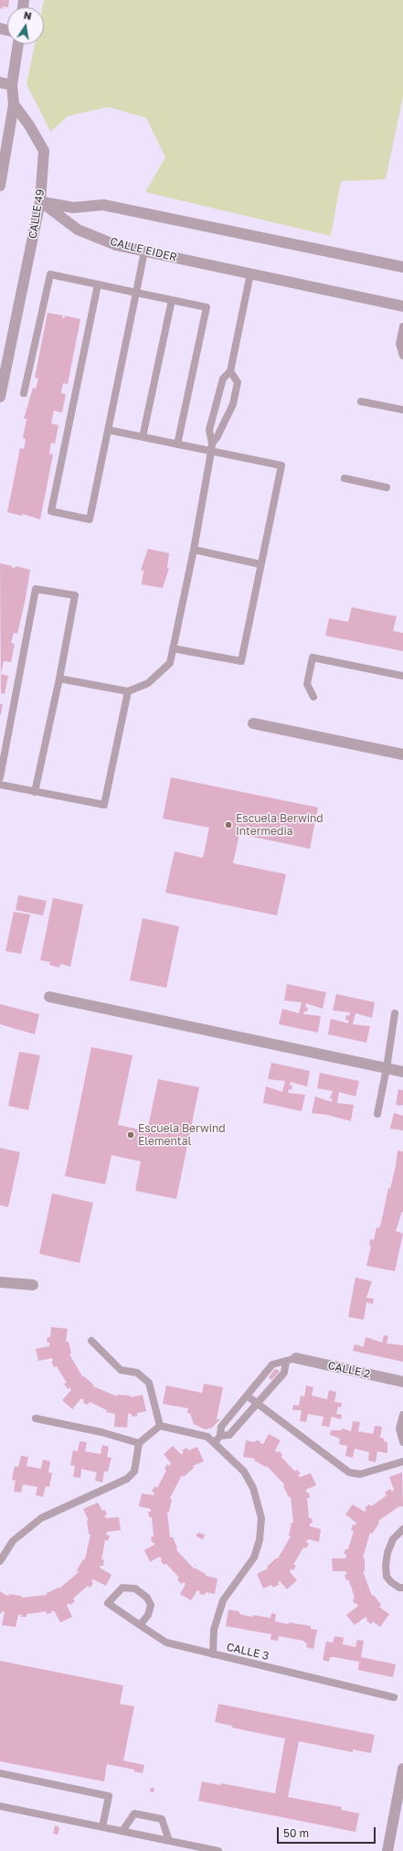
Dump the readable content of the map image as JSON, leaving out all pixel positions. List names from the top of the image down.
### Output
{
  "streets": {
    "street": ["CALLE 49", "CALLE EIDER", "CALLE 2"],
    "lane": ["CALLE 3"]
  },
  "crossings": [
    ["CALLE 49", "CALLE EIDER"]
  ],
  "places": ["Escuela Berwind Intermedia", "Escuela Berwind Elemental"],
  "scale_bar": "50 m",
  "north": "top"
}
